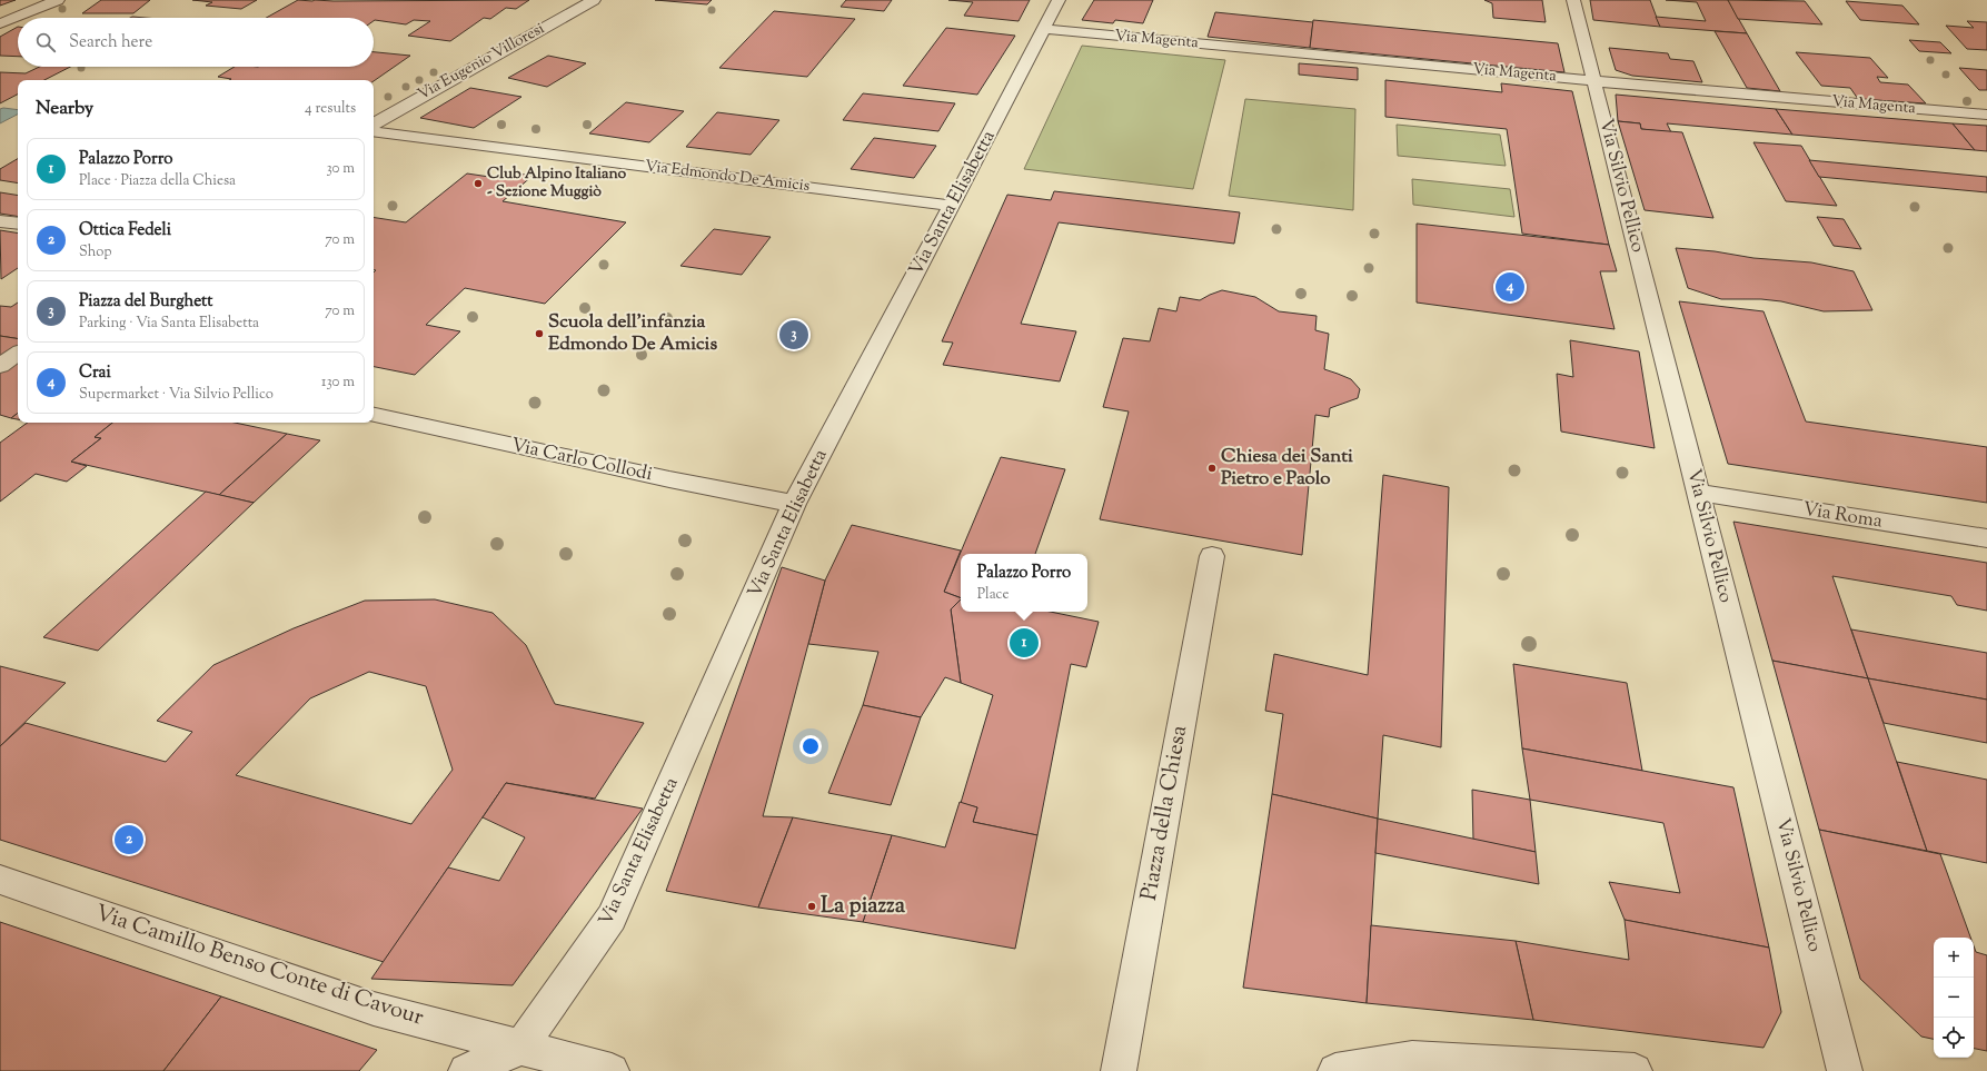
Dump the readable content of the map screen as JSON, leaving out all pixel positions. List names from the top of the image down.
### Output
{
  "streets": {
    "street": [
      "Via Magenta",
      "Via Eugenio Villoresi",
      "Via Edmondo De Amicis",
      "Via Silvio Pellico",
      "Via Santa Elisabetta",
      "Via Carlo Collodi",
      "Via Roma",
      "Piazza della Chiesa",
      "Via Camillo Benso Conte di Cavour"
    ]
  },
  "crossings": [
    ["Via Magenta", "Via Silvio Pellico"],
    ["Via Magenta", "Via Santa Elisabetta"],
    ["Via Edmondo De Amicis", "Via Santa Elisabetta"],
    ["Via Silvio Pellico", "Via Roma"],
    ["Via Santa Elisabetta", "Via Carlo Collodi"],
    ["Via Santa Elisabetta", "Via Camillo Benso Conte di Cavour"]
  ],
  "places": [
    "Club Alpino Italiano - Sezione Muggiò",
    "Scuola dell'infanzia Edmondo De Amicis",
    "Chiesa dei Santi Pietro e Paolo",
    "La piazza"
  ],
  "page": {
    "search": "Search here",
    "heading": ["Nearby", "4 results"],
    "list": [
      {
        "mark": "1",
        "name": "Palazzo Porro",
        "note": "Place · Piazza della Chiesa",
        "value": "30 m"
      },
      {
        "mark": "2",
        "name": "Ottica Fedeli",
        "note": "Shop",
        "value": "70 m"
      },
      {
        "mark": "3",
        "name": "Piazza del Burghett",
        "note": "Parking · Via Santa Elisabetta",
        "value": "70 m"
      },
      {
        "mark": "4",
        "name": "Crai",
        "note": "Supermarket · Via Silvio Pellico",
        "value": "130 m"
      }
    ],
    "pins": [
      "4",
      "3",
      "1",
      "2"
    ],
    "popup": ["Palazzo Porro", "Place"],
    "map_buttons": ["+", "−"]
  }
}
